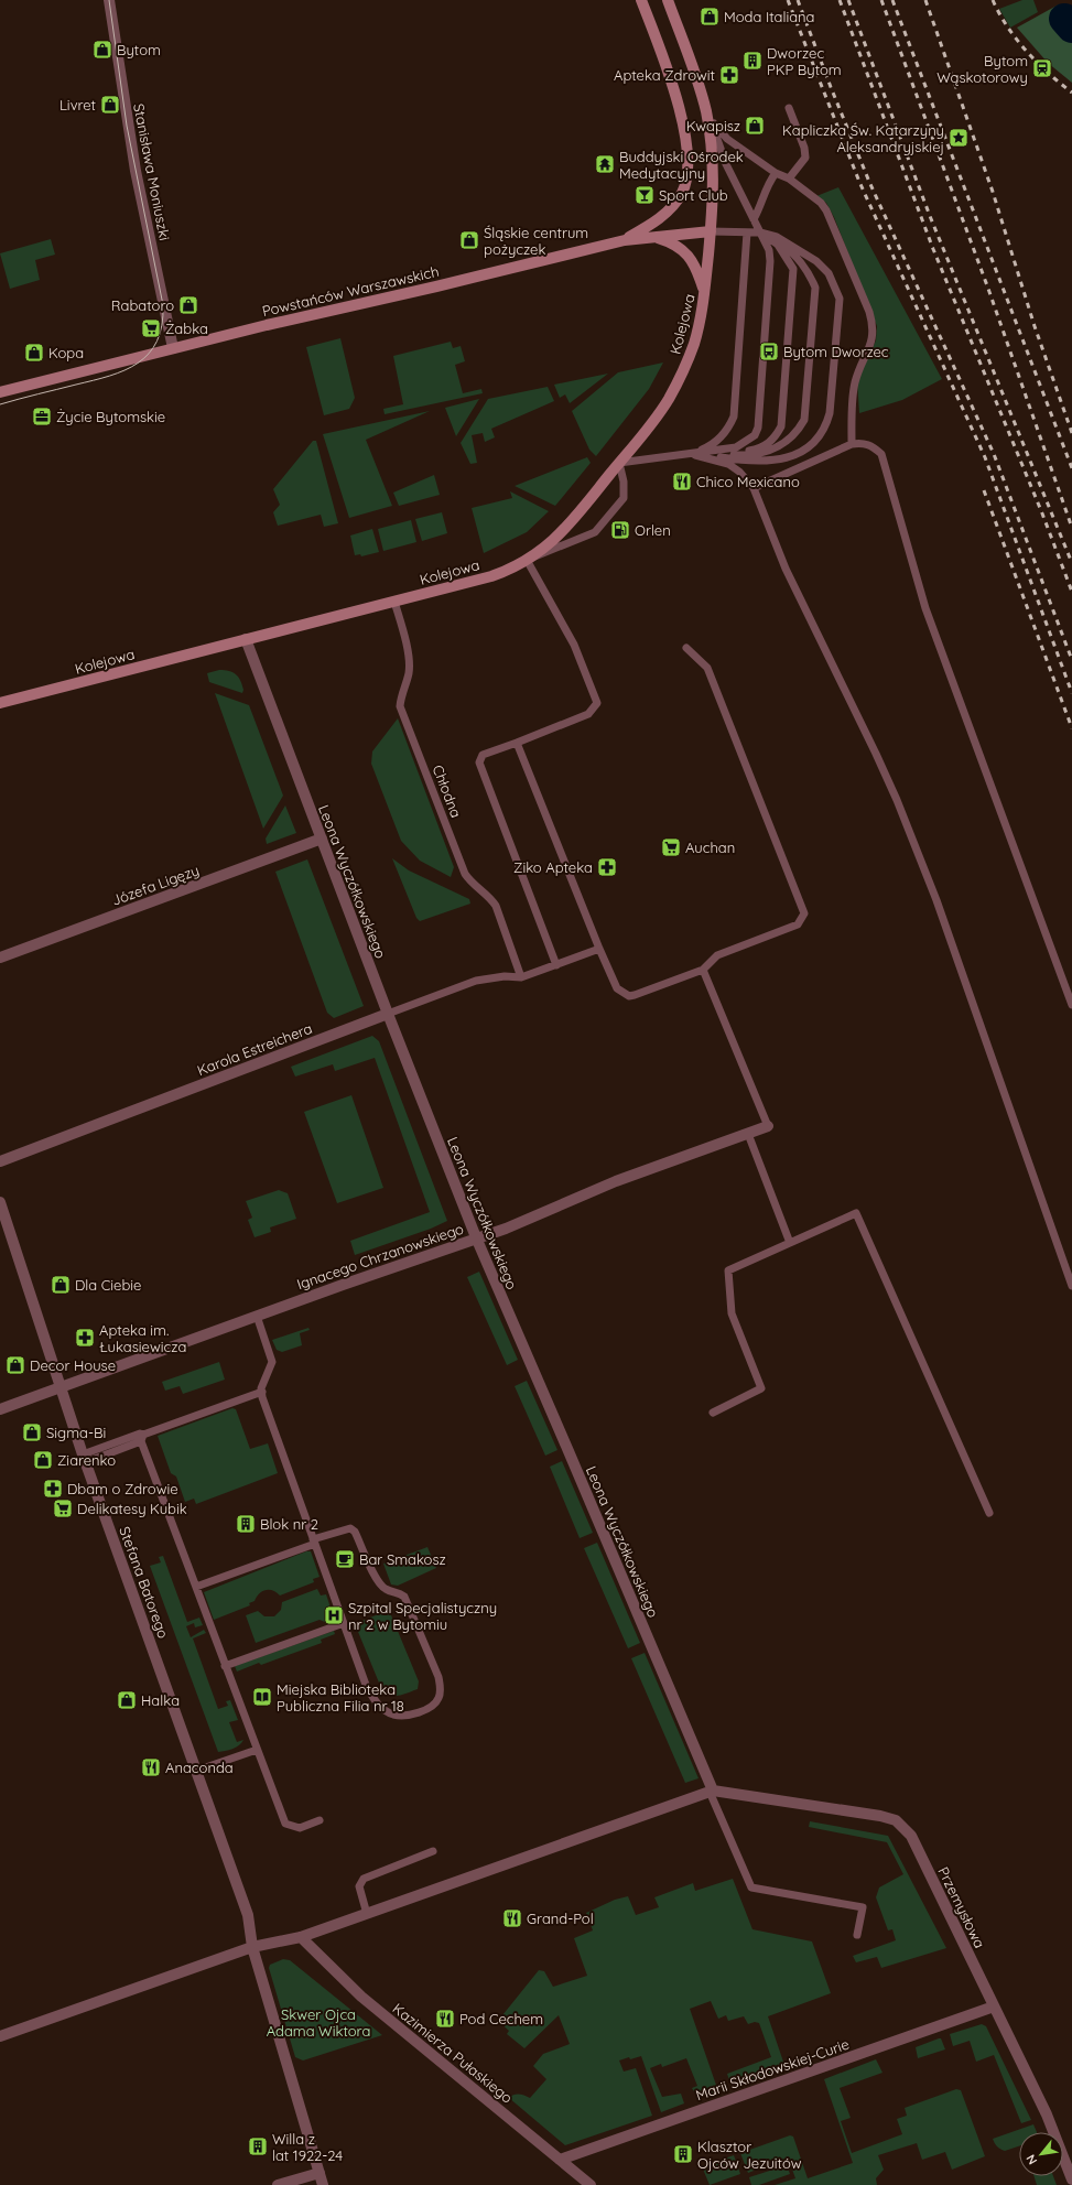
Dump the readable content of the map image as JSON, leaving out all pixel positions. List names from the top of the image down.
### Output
{
  "streets": {
    "main road": ["Powstańców Warszawskich", "Kolejowa"],
    "street": [
      "Stanisława Moniuszki",
      "Leona Wyczółkowskiego",
      "Józefa Ligęzy",
      "Karola Estreichera",
      "Ignacego Chrzanowskiego",
      "Stefana Batorego",
      "Przemysłowa",
      "Kazimierza Pułaskiego",
      "Marii Skłodowskiej-Curie"
    ],
    "lane": ["Chłodna"]
  },
  "crossings": [
    ["Stanisława Moniuszki", "Powstańców Warszawskich"],
    ["Powstańców Warszawskich", "Kolejowa"],
    ["Kolejowa", "Chłodna"],
    ["Kolejowa", "Leona Wyczółkowskiego"],
    ["Chłodna", "Karola Estreichera"],
    ["Leona Wyczółkowskiego", "Józefa Ligęzy"],
    ["Leona Wyczółkowskiego", "Karola Estreichera"],
    ["Leona Wyczółkowskiego", "Ignacego Chrzanowskiego"],
    ["Leona Wyczółkowskiego", "Przemysłowa"],
    ["Ignacego Chrzanowskiego", "Stefana Batorego"],
    ["Przemysłowa", "Marii Skłodowskiej-Curie"],
    ["Kazimierza Pułaskiego", "Marii Skłodowskiej-Curie"]
  ],
  "parks": ["Skwer Ojca Adama Wiktora"],
  "places": {
    "shop": [
      "Moda Italiana",
      "Bytom",
      "Livret",
      "Kwapisz",
      "Śląskie centrum pożyczek",
      "Rabatoro",
      "Kopa",
      "Dla Ciebie",
      "Decor House",
      "Sigma-Bi",
      "Ziarenko",
      "Halka"
    ],
    "building": [
      "Dworzec PKP Bytom",
      "Blok nr 2",
      "Willa z lat 1922-24",
      "Klasztor Ojców Jezuitów"
    ],
    "station": ["Bytom Wąskotorowy"],
    "pharmacy": [
      "Apteka Zdrowit",
      "Ziko Apteka",
      "Apteka im. Łukasiewicza",
      "Dbam o Zdrowie"
    ],
    "place": ["Kapliczka Św. Katarzyny Aleksandryjskiej"],
    "temple": ["Buddyjski Ośrodek Medytacyjny"],
    "bar": ["Sport Club"],
    "supermarket": ["Żabka", "Auchan", "Delikatesy Kubik"],
    "bus stop": ["Bytom Dworzec"],
    "office": ["Życie Bytomskie"],
    "restaurant": [
      "Chico Mexicano",
      "Anaconda",
      "Grand-Pol",
      "Pod Cechem"
    ],
    "fuel station": ["Orlen"],
    "cafe": ["Bar Smakosz"],
    "hospital": ["Szpital Specjalistyczny nr 2 w Bytomiu"],
    "library": ["Miejska Biblioteka Publiczna Filia nr 18"]
  },
  "north": "bottom left"
}
